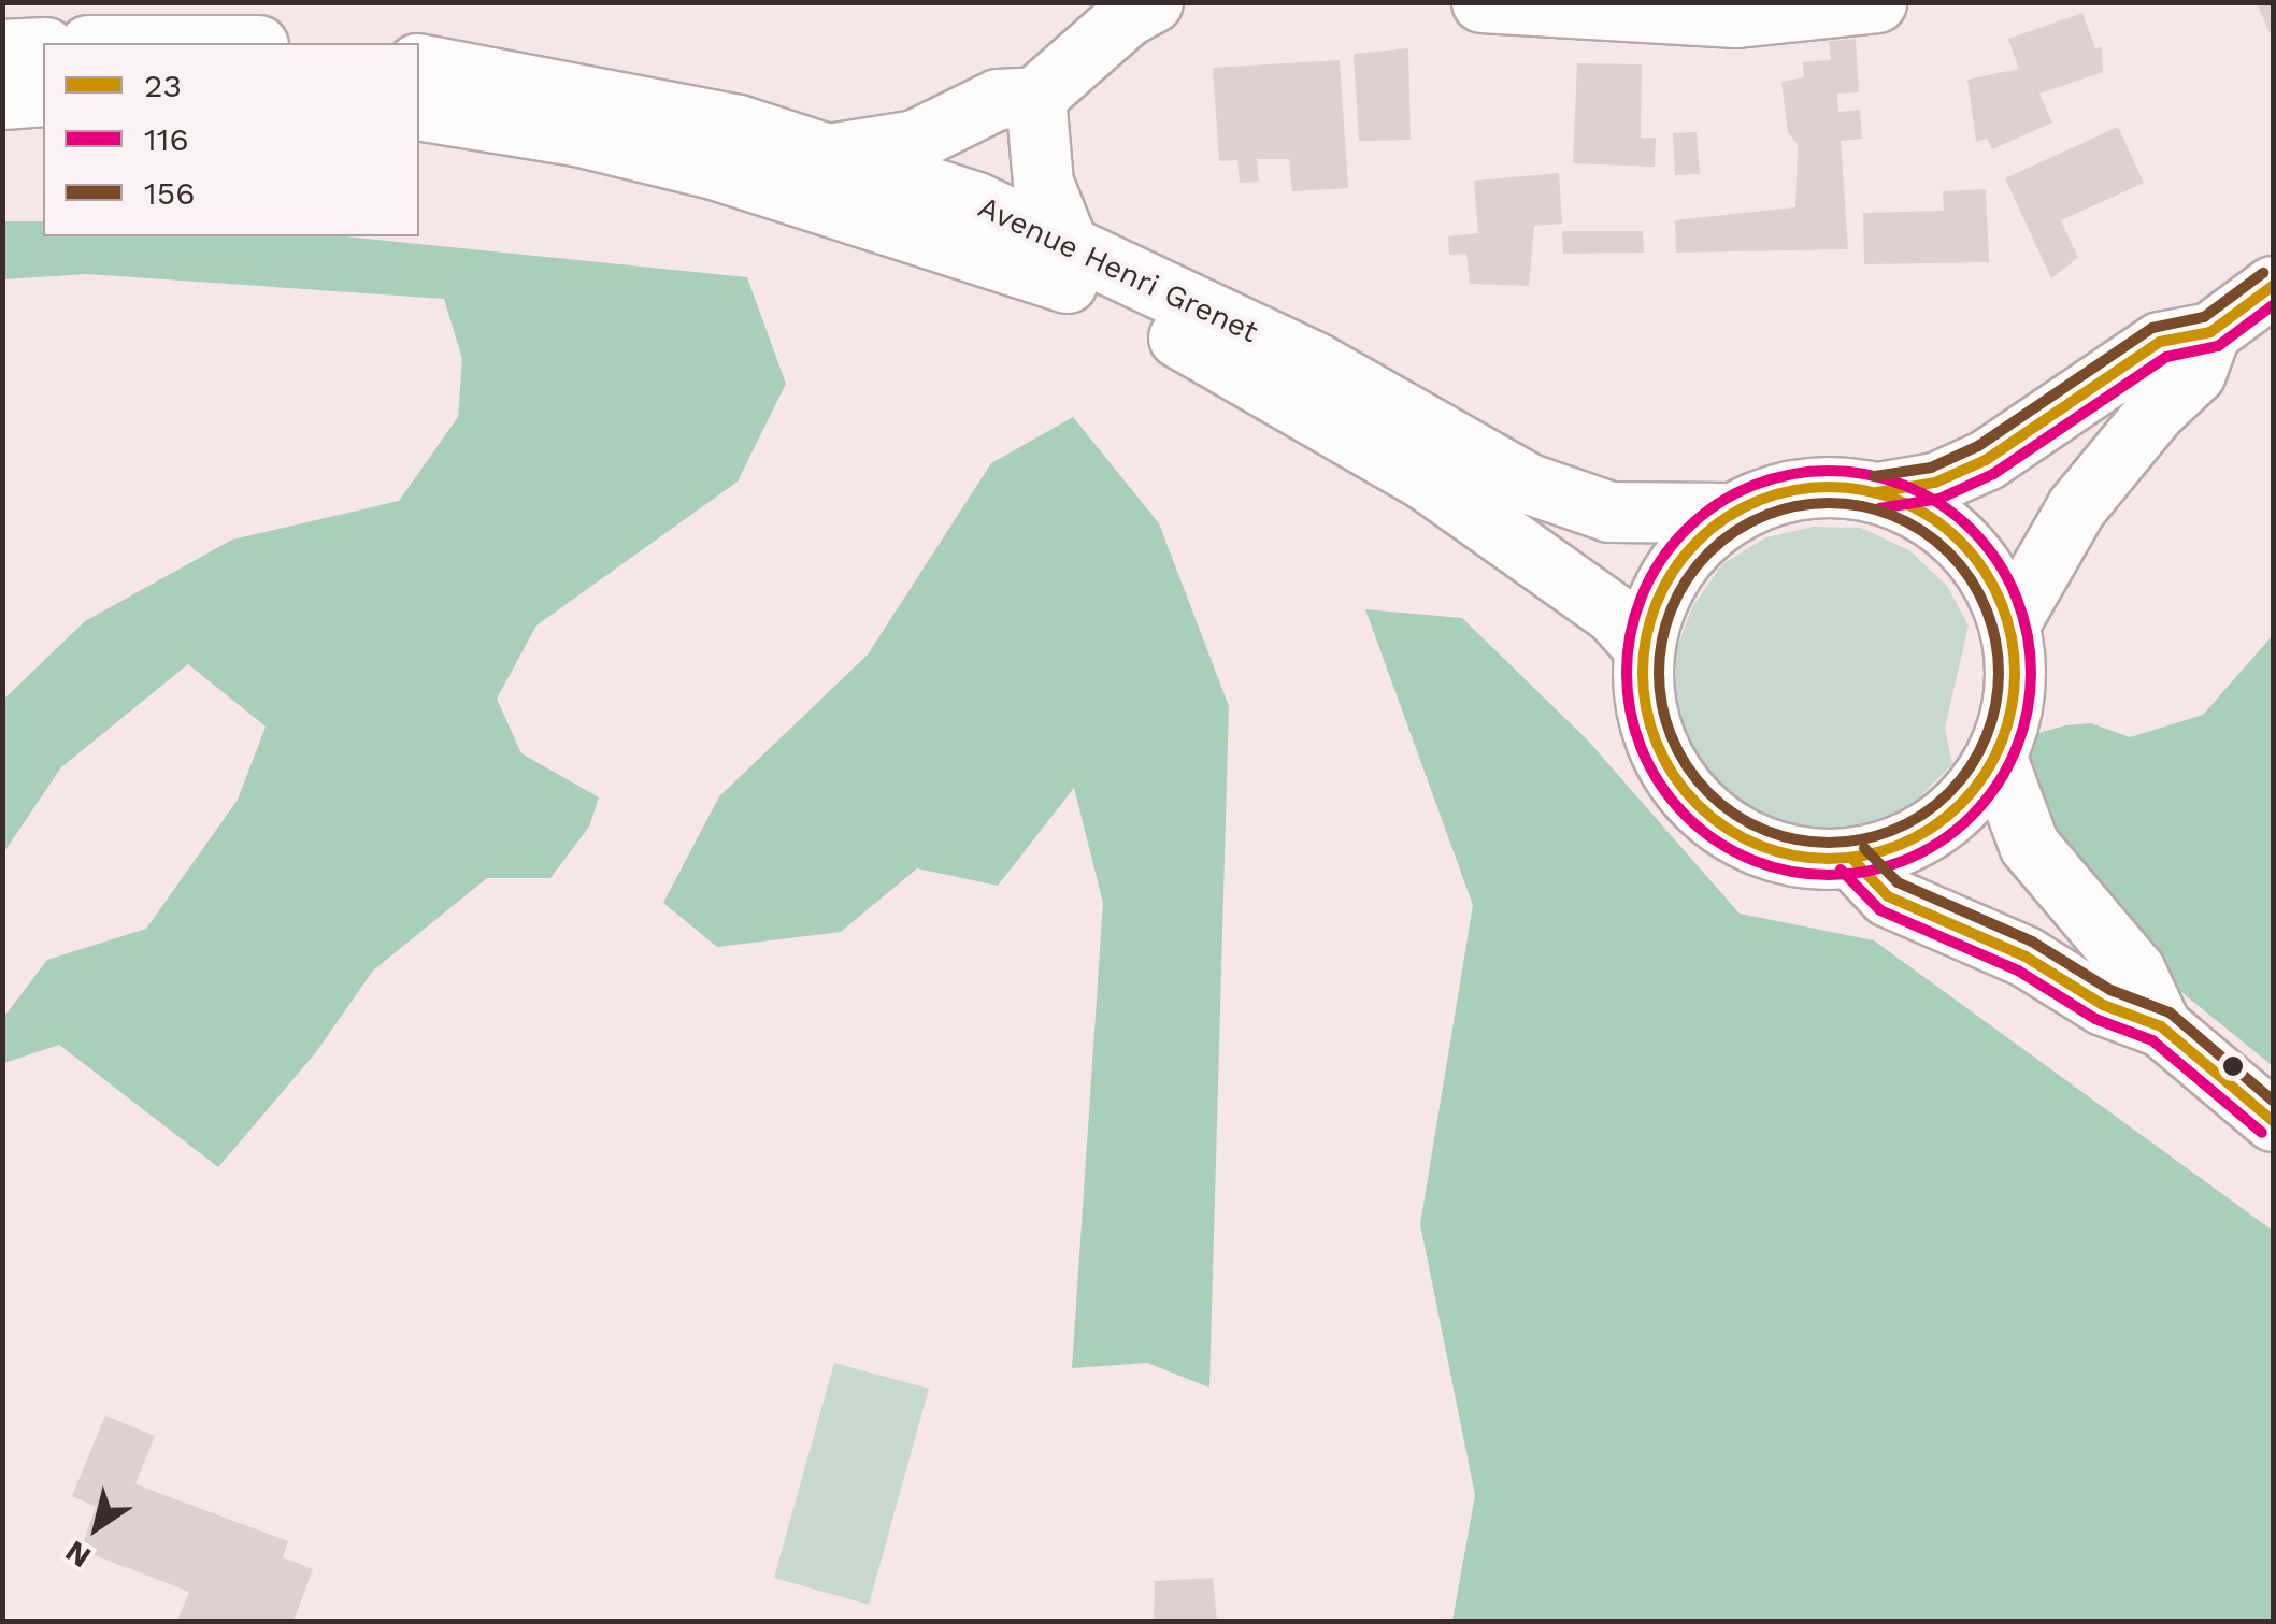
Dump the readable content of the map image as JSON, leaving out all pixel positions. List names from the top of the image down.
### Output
{
  "streets": {
    "main road": ["Avenue Henri Grenet"]
  },
  "lines": ["transit line 156", "transit line 23", "transit line 116"],
  "legend": ["23", "116", "156"],
  "north": "bottom left"
}
